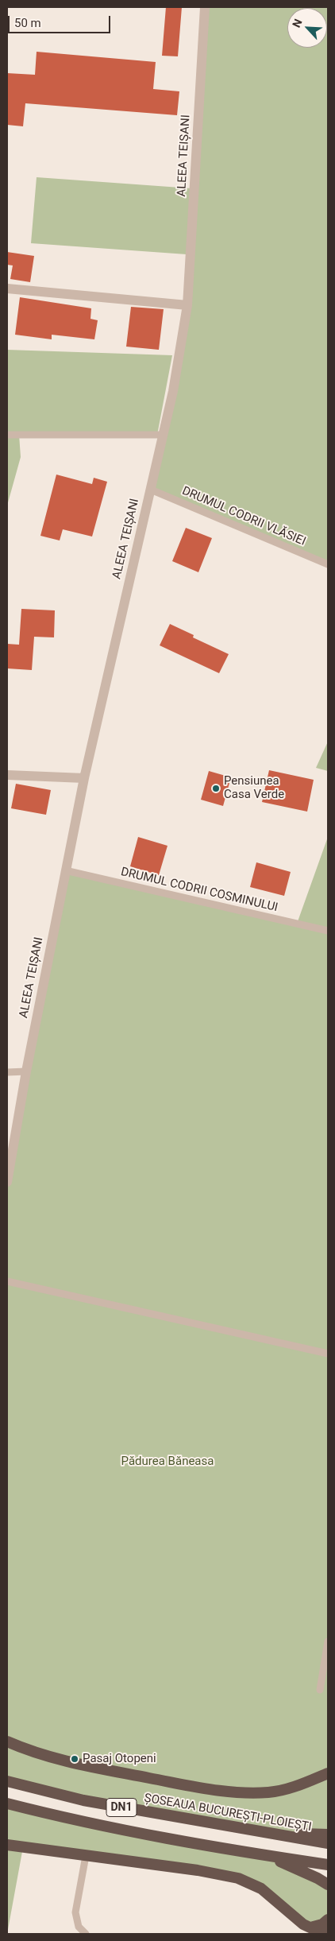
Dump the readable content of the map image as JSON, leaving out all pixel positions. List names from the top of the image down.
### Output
{
  "streets": {
    "highway": ["DN1", "ȘOSEAUA BUCUREȘTI-PLOIEȘTI"],
    "street": ["ALEEA TEIȘANI"],
    "lane": ["DRUMUL CODRII VLĂSIEI", "DRUMUL CODRII COSMINULUI"]
  },
  "crossings": [
    ["ALEEA TEIȘANI", "DRUMUL CODRII VLĂSIEI"],
    ["ALEEA TEIȘANI", "DRUMUL CODRII COSMINULUI"]
  ],
  "parks": ["Pădurea Băneasa"],
  "places": ["Pensiunea Casa Verde", "Pasaj Otopeni"],
  "scale_bar": "50 m",
  "north": "top left"
}
